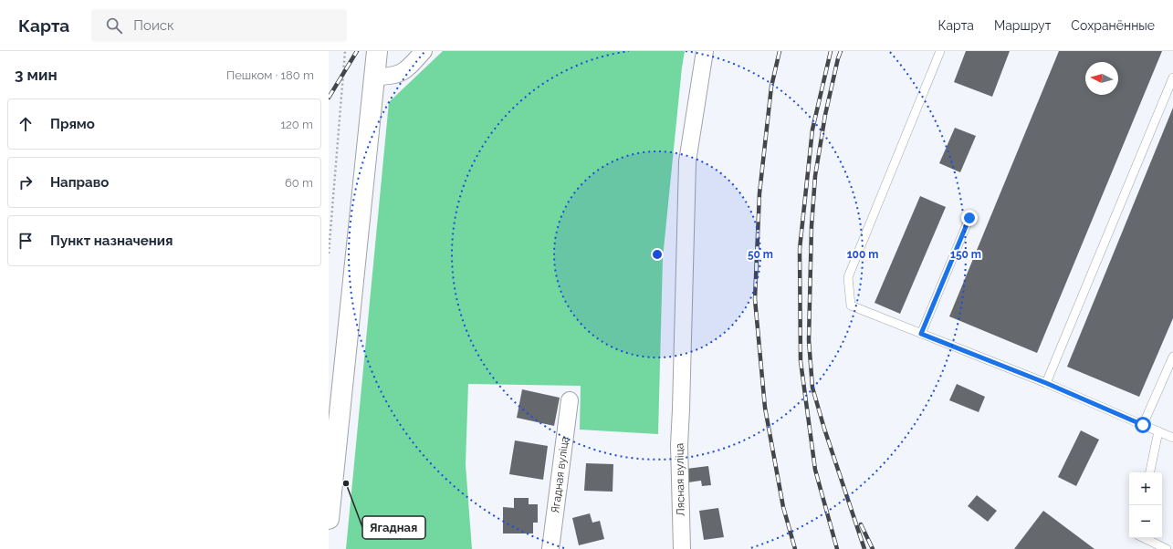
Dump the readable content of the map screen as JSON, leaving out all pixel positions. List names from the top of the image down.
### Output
{
  "streets": {
    "street": ["Ягадная вуліца", "Лясная вуліца"]
  },
  "places": ["Ягадная"],
  "north": "left",
  "page": {
    "header": "Карта",
    "search": "Поиск",
    "nav": ["Карта", "Маршрут", "Сохранённые"],
    "heading": ["3 мин", "Пешком · 180 m"],
    "list": [
      ["Прямо", "120 m"],
      ["Направо", "60 m"],
      "Пункт назначения"
    ],
    "map_buttons": ["+", "−"]
  },
  "rings": ["50 m", "100 m", "150 m"]
}
